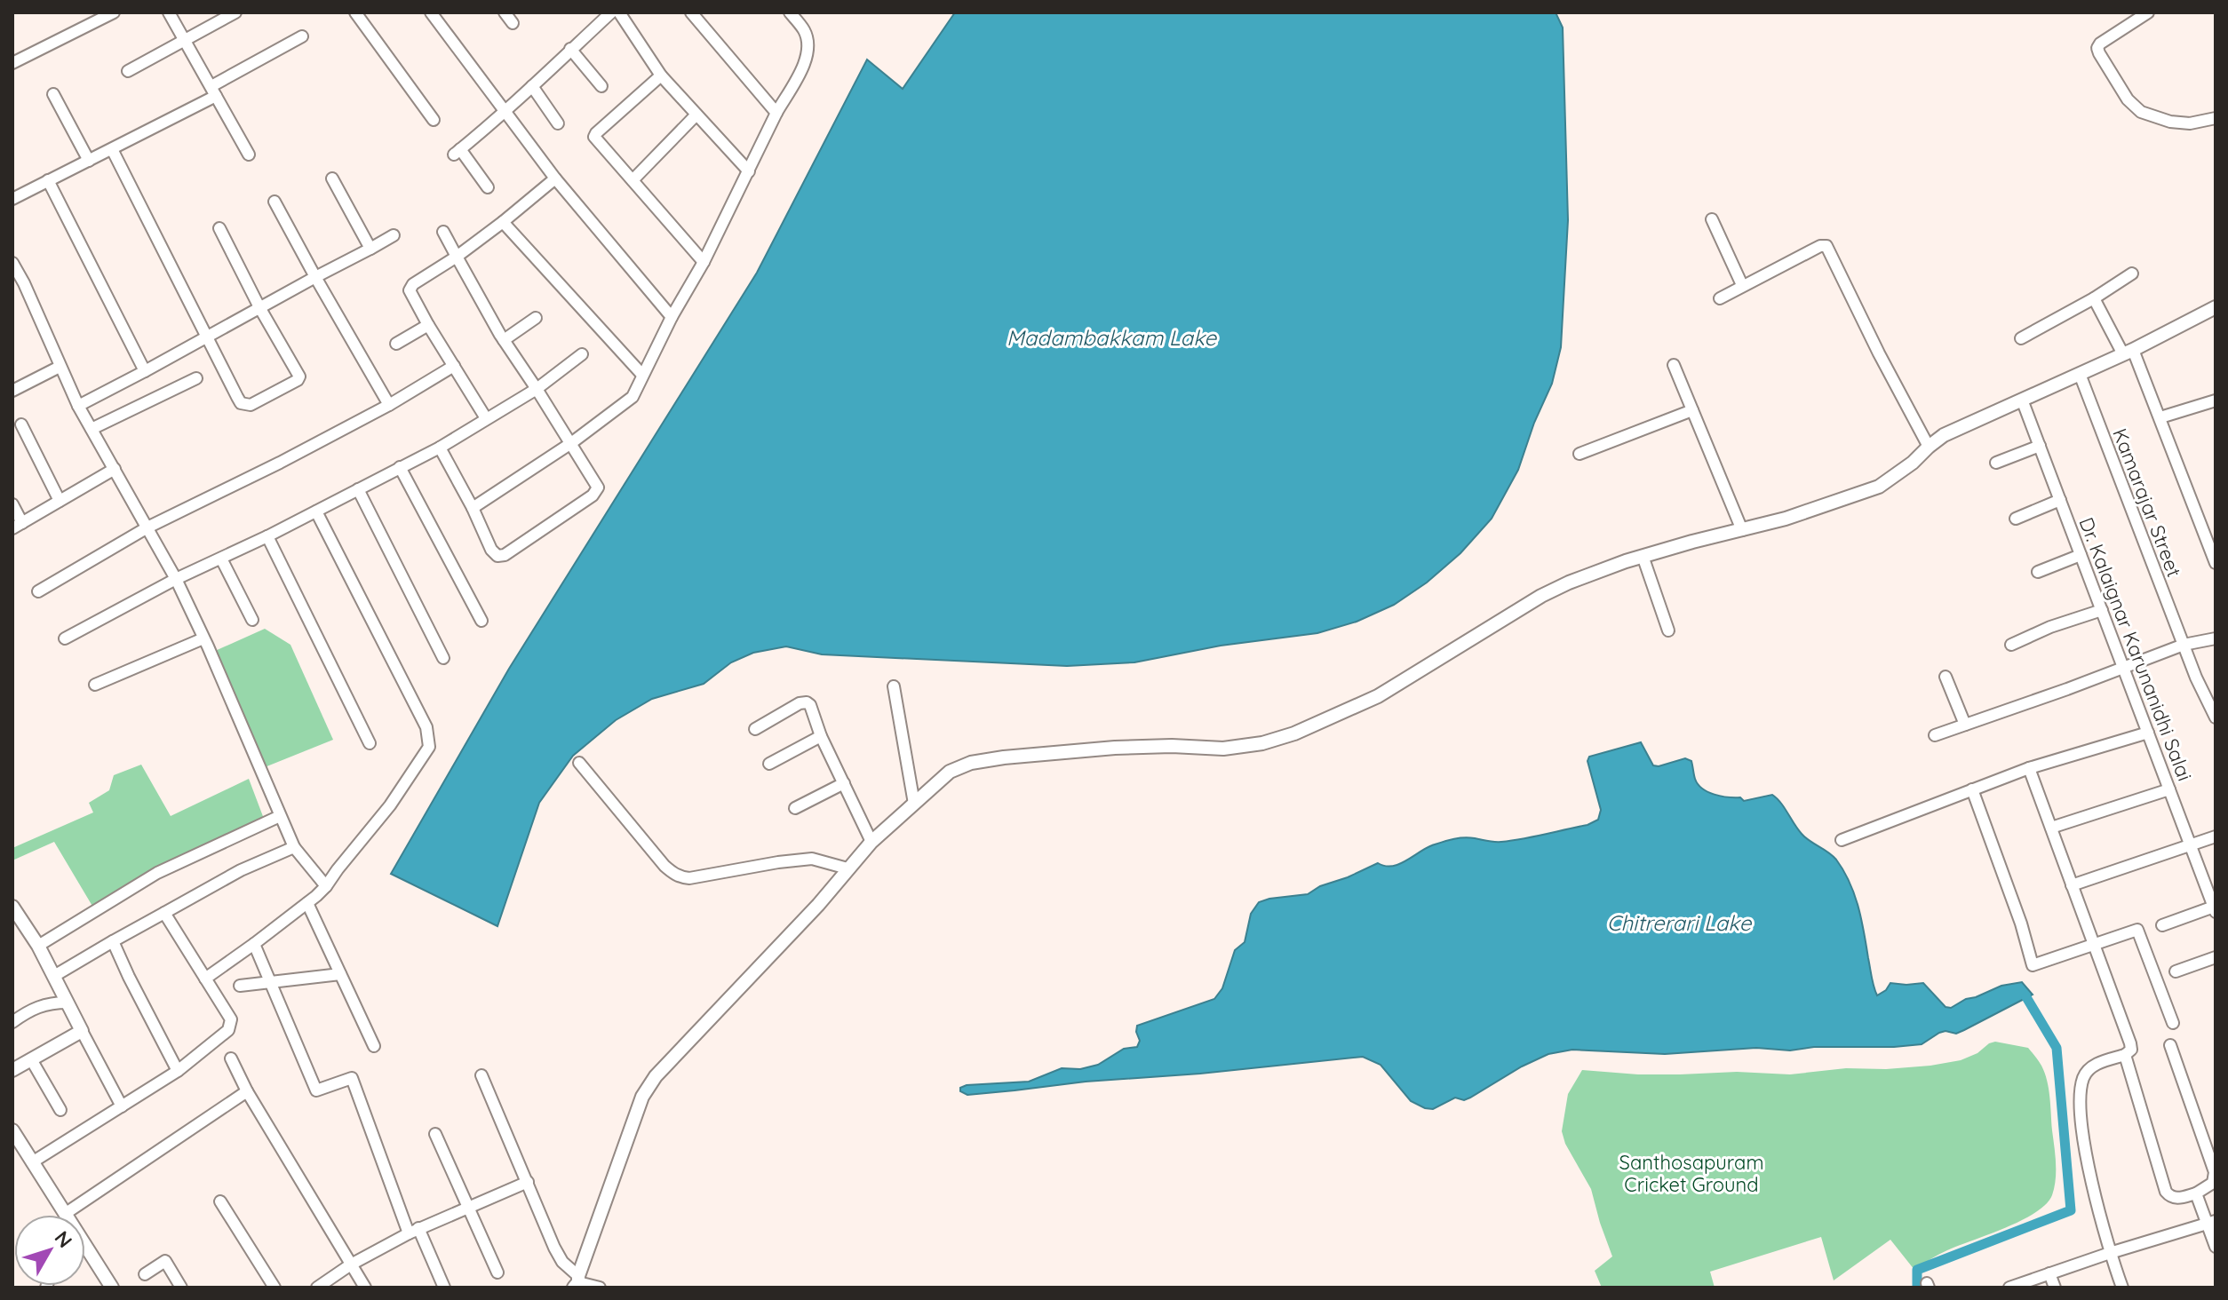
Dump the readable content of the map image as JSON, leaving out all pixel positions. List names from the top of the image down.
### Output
{
  "streets": {
    "street": ["Kamarajar Street", "Dr. Kalaignar Karunanidhi Salai"]
  },
  "water": ["Madambakkam Lake", "Chitrerari Lake"],
  "parks": ["Santhosapuram Cricket Ground"],
  "north": "top right"
}
